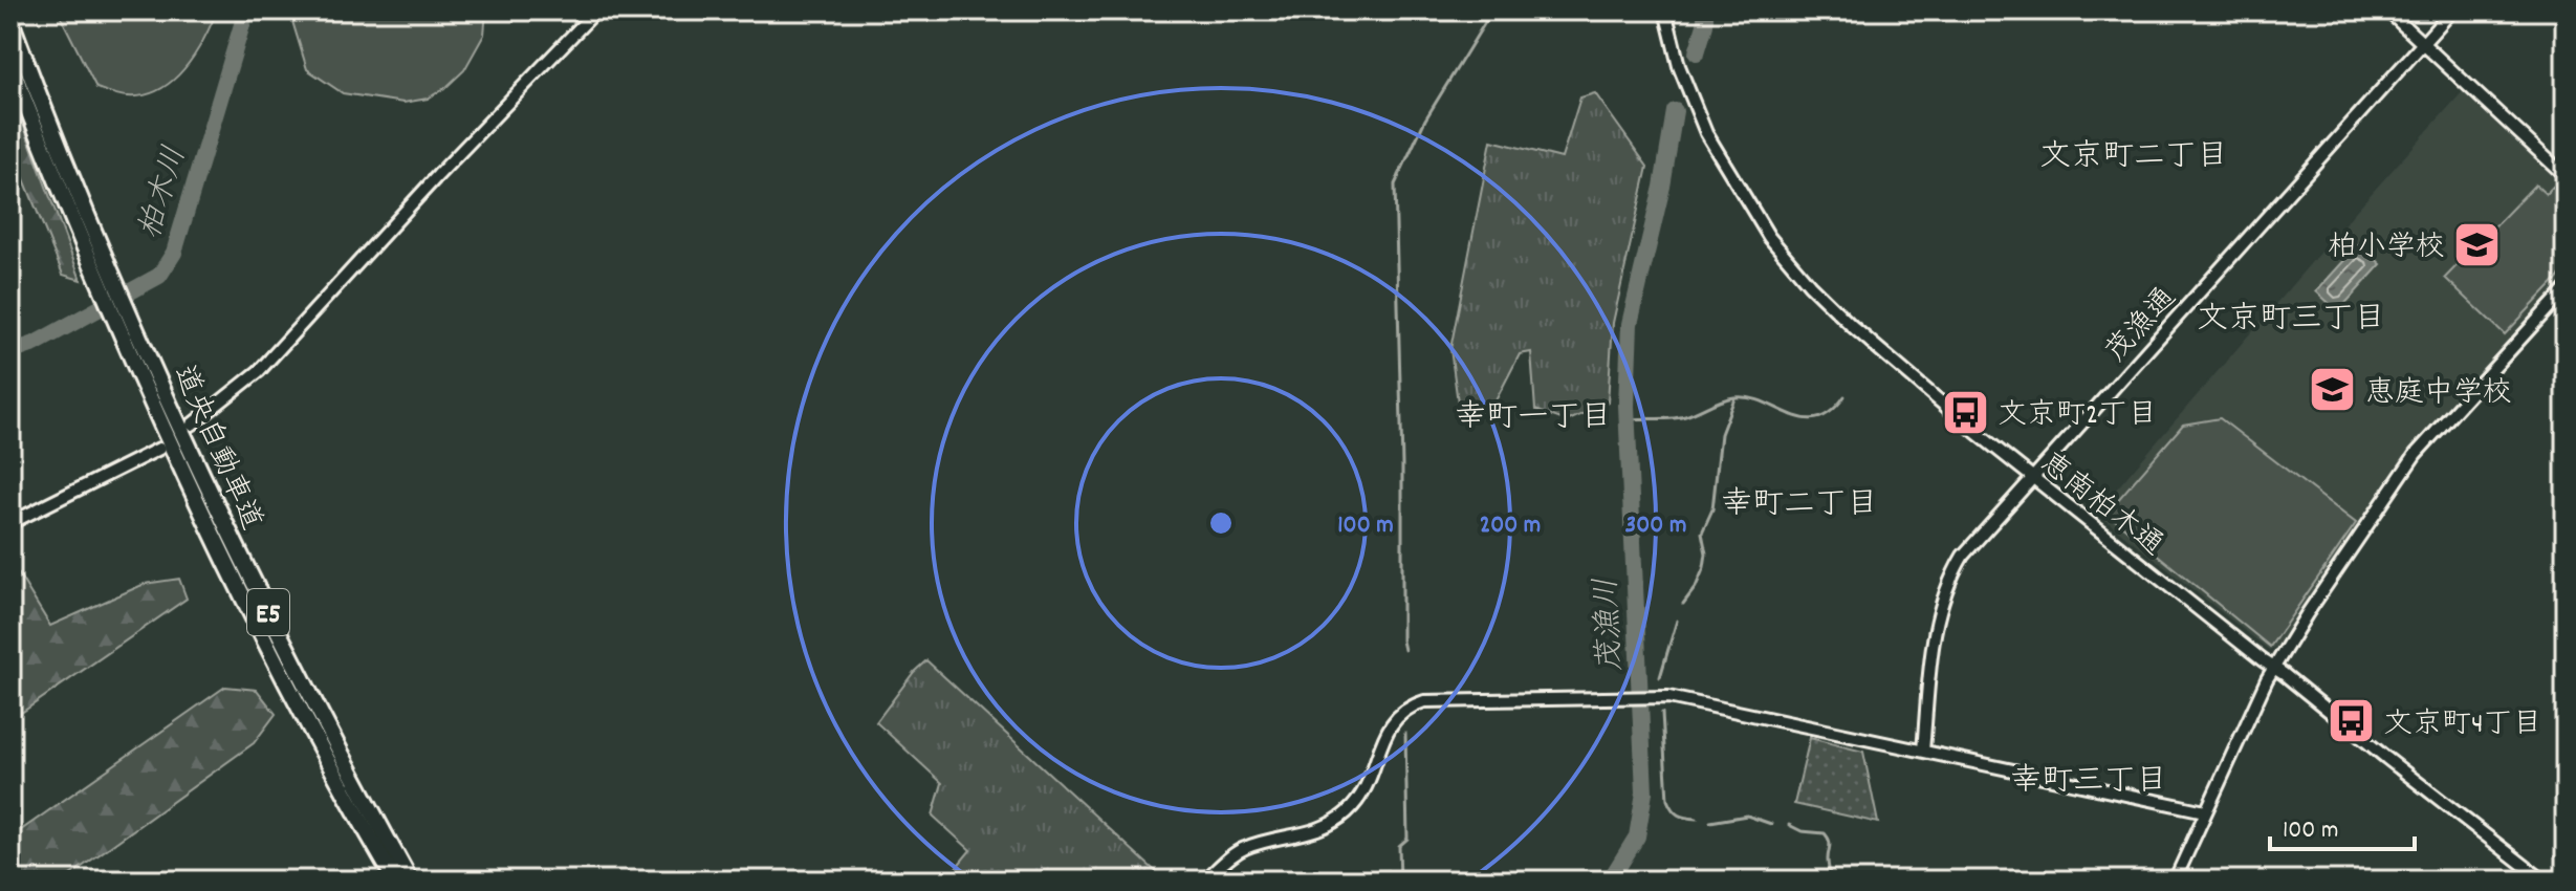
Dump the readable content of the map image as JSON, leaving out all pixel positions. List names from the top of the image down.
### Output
{
  "streets": {
    "highway": ["道央自動車道", "E5"],
    "street": ["茂漁通", "恵南柏木通"]
  },
  "crossings": [
    ["茂漁通", "恵南柏木通"]
  ],
  "districts": [
    "文京町二丁目",
    "文京町三丁目",
    "幸町一丁目",
    "幸町二丁目",
    "幸町三丁目"
  ],
  "water": ["柏木川", "茂漁川"],
  "places": {
    "school or university": ["柏小学校", "恵庭中学校"],
    "bus stop": ["文京町2丁目", "文京町4丁目"]
  },
  "scale_bar": "100 m",
  "rings": ["100 m", "200 m", "300 m"]
}
